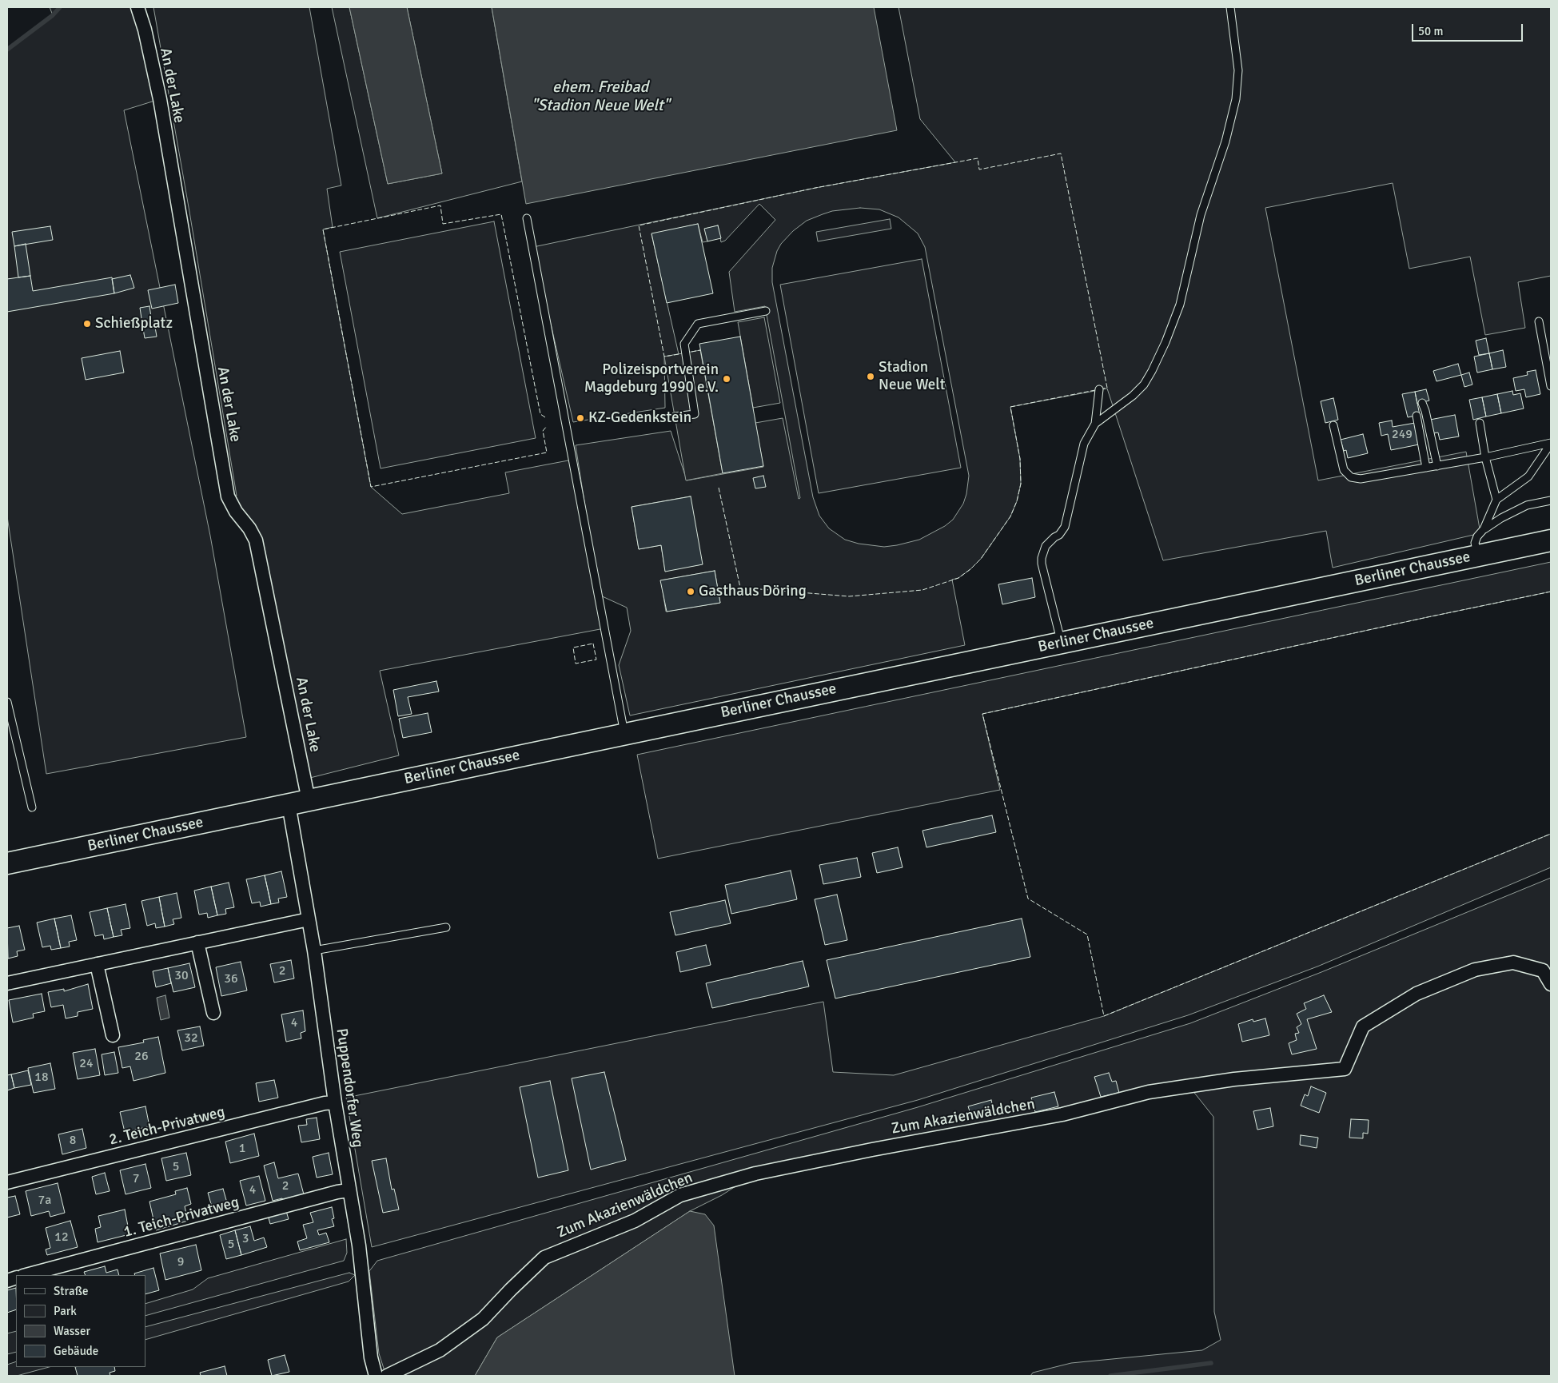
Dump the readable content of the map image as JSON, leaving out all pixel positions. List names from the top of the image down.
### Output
{
  "streets": {
    "main road": ["Berliner Chaussee"],
    "street": [
      "An der Lake",
      "Puppendorfer Weg",
      "Zum Akazienwäldchen",
      "2. Teich-Privatweg",
      "1. Teich-Privatweg"
    ]
  },
  "crossings": [
    ["An der Lake", "Berliner Chaussee"],
    ["Berliner Chaussee", "Puppendorfer Weg"],
    ["Puppendorfer Weg", "2. Teich-Privatweg"],
    ["Puppendorfer Weg", "1. Teich-Privatweg"]
  ],
  "water": ["ehem. Freibad \"Stadion Neue Welt\""],
  "places": [
    "Schießplatz",
    "Stadion Neue Welt",
    "Polizeisportverein Magdeburg 1990 e.V.",
    "KZ-Gedenkstein",
    "Gasthaus Döring"
  ],
  "house_numbers": [
    "249",
    "2",
    "30",
    "36",
    "4",
    "32",
    "26",
    "24",
    "18",
    "8",
    "1",
    "5",
    "7",
    "2",
    "4",
    "7a",
    "12",
    "3",
    "5",
    "9"
  ],
  "legend": [
    "Straße",
    "Park",
    "Wasser",
    "Gebäude"
  ],
  "scale_bar": "50 m"
}
